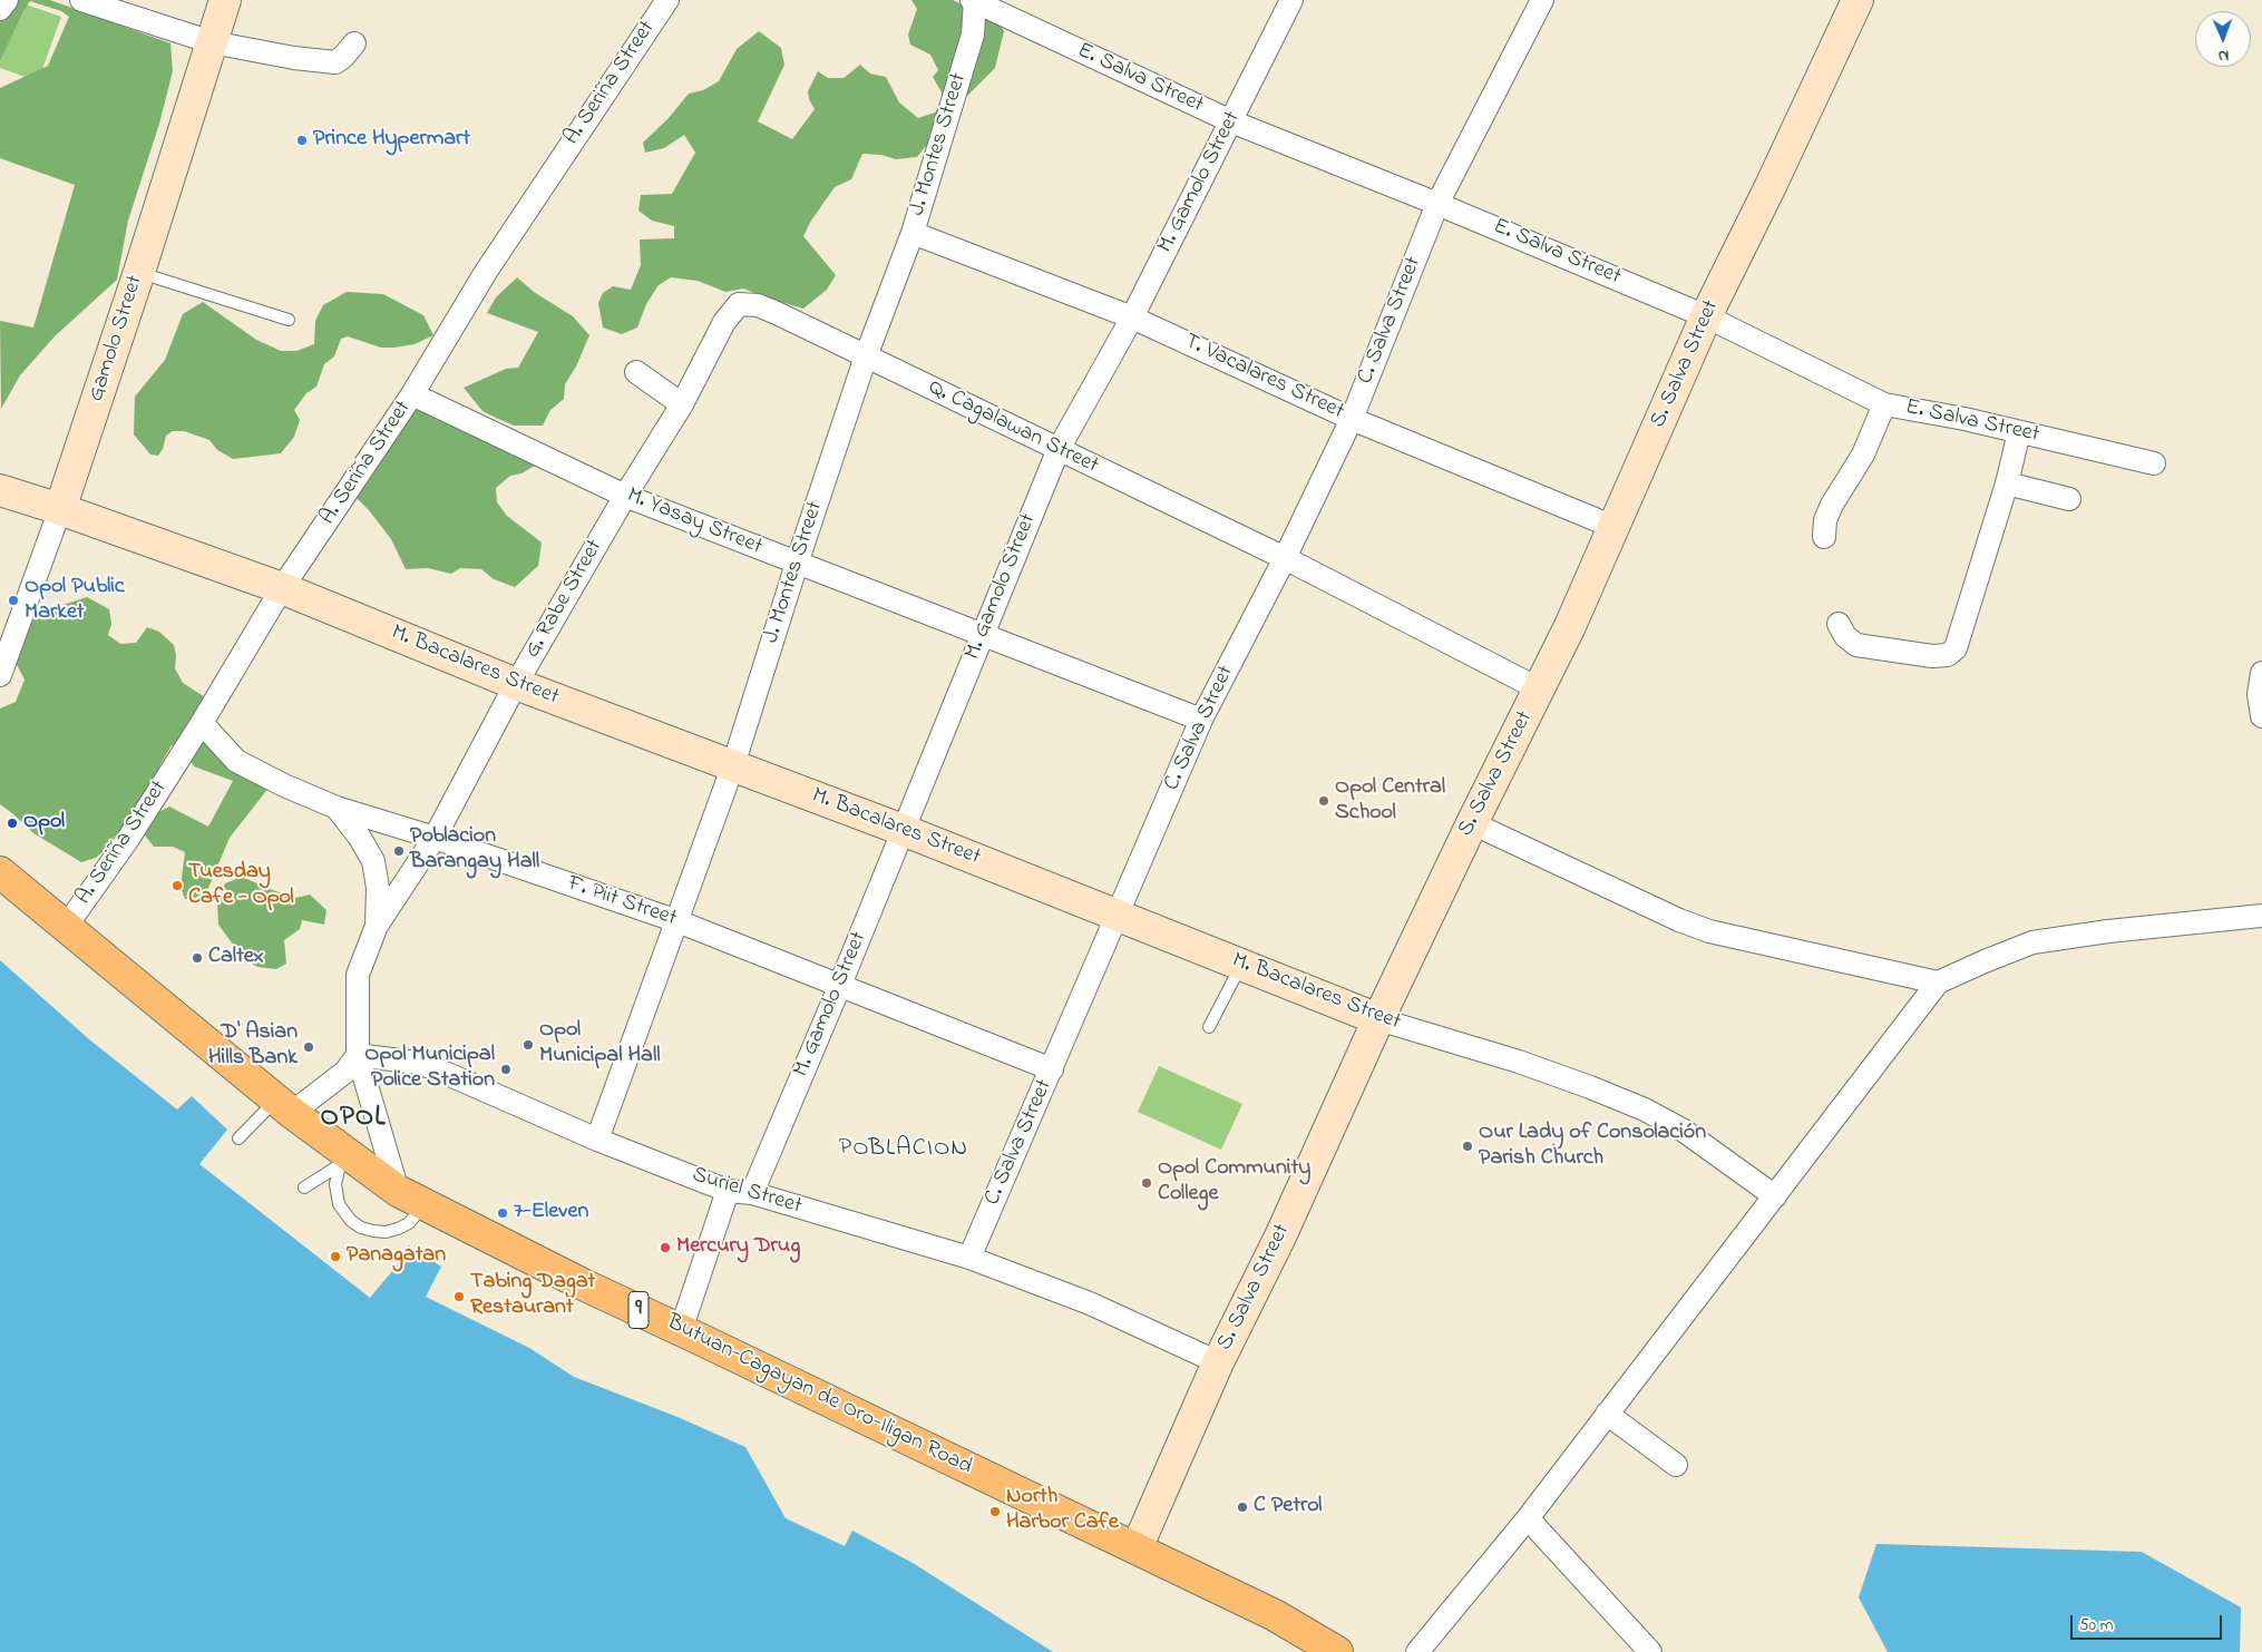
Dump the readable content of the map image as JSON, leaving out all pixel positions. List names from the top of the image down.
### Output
{
  "streets": {
    "highway": ["9", "Butuan-Cagayan de Oro-Iligan Road"],
    "street": [
      "E. Salva Street",
      "A. Seriña Street",
      "J. Montes Street",
      "M. Gamolo Street",
      "C. Salva Street",
      "Gamolo Street",
      "S. Salva Street",
      "T. Vacalares Street",
      "Q. Cagalawan Street",
      "M. Yasay Street",
      "G. Rabe Street",
      "M. Bacalares Street",
      "F. Piit Street",
      "Suriel Street"
    ]
  },
  "crossings": [
    ["E. Salva Street", "J. Montes Street"],
    ["E. Salva Street", "M. Gamolo Street"],
    ["E. Salva Street", "C. Salva Street"],
    ["E. Salva Street", "S. Salva Street"],
    ["A. Seriña Street", "M. Yasay Street"],
    ["A. Seriña Street", "M. Bacalares Street"],
    ["A. Seriña Street", "F. Piit Street"],
    ["A. Seriña Street", "Butuan-Cagayan de Oro-Iligan Road"],
    ["J. Montes Street", "T. Vacalares Street"],
    ["J. Montes Street", "Q. Cagalawan Street"],
    ["J. Montes Street", "M. Yasay Street"],
    ["J. Montes Street", "M. Bacalares Street"],
    ["J. Montes Street", "F. Piit Street"],
    ["J. Montes Street", "Suriel Street"],
    ["M. Gamolo Street", "T. Vacalares Street"],
    ["M. Gamolo Street", "Q. Cagalawan Street"],
    ["M. Gamolo Street", "M. Yasay Street"],
    ["M. Gamolo Street", "M. Bacalares Street"],
    ["M. Gamolo Street", "F. Piit Street"],
    ["M. Gamolo Street", "Suriel Street"],
    ["C. Salva Street", "T. Vacalares Street"],
    ["C. Salva Street", "Q. Cagalawan Street"],
    ["C. Salva Street", "M. Yasay Street"],
    ["C. Salva Street", "M. Bacalares Street"],
    ["C. Salva Street", "F. Piit Street"],
    ["C. Salva Street", "Suriel Street"],
    ["Gamolo Street", "M. Bacalares Street"],
    ["S. Salva Street", "T. Vacalares Street"],
    ["S. Salva Street", "Q. Cagalawan Street"],
    ["S. Salva Street", "M. Bacalares Street"],
    ["S. Salva Street", "Suriel Street"],
    ["S. Salva Street", "Butuan-Cagayan de Oro-Iligan Road"],
    ["Q. Cagalawan Street", "G. Rabe Street"],
    ["M. Yasay Street", "G. Rabe Street"],
    ["G. Rabe Street", "M. Bacalares Street"],
    ["G. Rabe Street", "F. Piit Street"],
    ["G. Rabe Street", "Suriel Street"],
    ["G. Rabe Street", "Butuan-Cagayan de Oro-Iligan Road"]
  ],
  "districts": ["OPOL", "POBLACION"],
  "places": [
    "Prince Hypermart",
    "Opol Public Market",
    "Opol Central School",
    "Opol",
    "Poblacion Barangay Hall",
    "Tuesday Cafe - Opol",
    "Caltex",
    "Opol Municipal Hall",
    "D' Asian Hills Bank",
    "Opol Municipal Police Station",
    "Our Lady of Consolación Parish Church",
    "Opol Community College",
    "7-Eleven",
    "Mercury Drug",
    "Panagatan",
    "Tabing Dagat Restaurant",
    "C Petrol",
    "North Harbor Cafe"
  ],
  "scale_bar": "50 m",
  "north": "bottom"
}
